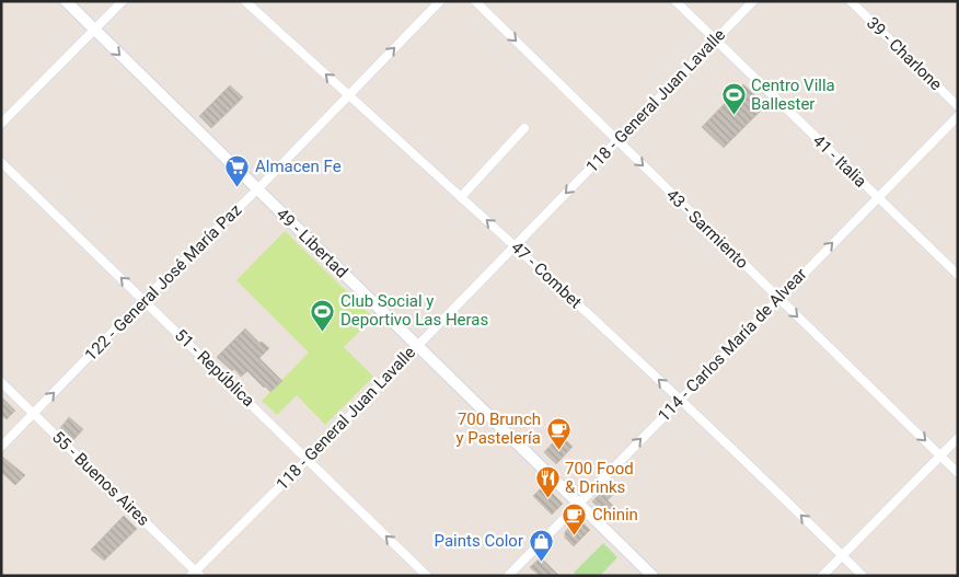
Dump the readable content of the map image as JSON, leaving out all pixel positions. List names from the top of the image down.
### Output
{
  "streets": {
    "street": [
      "39 - Charlone",
      "118 - General Juan Lavalle",
      "41 - Italia",
      "43 - Sarmiento",
      "49 - Libertad",
      "47 - Combet",
      "122 - General José María Paz",
      "114 - Carlos María de Alvear",
      "51 - República",
      "55 - Buenos Aires"
    ]
  },
  "crossings": [
    ["118 - General Juan Lavalle", "41 - Italia"],
    ["118 - General Juan Lavalle", "43 - Sarmiento"],
    ["118 - General Juan Lavalle", "49 - Libertad"],
    ["118 - General Juan Lavalle", "47 - Combet"],
    ["118 - General Juan Lavalle", "51 - República"],
    ["118 - General Juan Lavalle", "55 - Buenos Aires"],
    ["41 - Italia", "114 - Carlos María de Alvear"],
    ["43 - Sarmiento", "114 - Carlos María de Alvear"],
    ["49 - Libertad", "122 - General José María Paz"],
    ["49 - Libertad", "114 - Carlos María de Alvear"],
    ["47 - Combet", "122 - General José María Paz"],
    ["47 - Combet", "114 - Carlos María de Alvear"],
    ["122 - General José María Paz", "51 - República"],
    ["122 - General José María Paz", "55 - Buenos Aires"]
  ],
  "one_way": [
    "43 - Sarmiento",
    "47 - Combet",
    "122 - General José María Paz",
    "114 - Carlos María de Alvear",
    "51 - República"
  ],
  "places": {
    "sports": ["Centro Villa Ballester", "Club Social y Deportivo Las Heras"],
    "supermarket": ["Almacen Fe"],
    "cafe": ["700 Brunch y Pastelería", "Chinin"],
    "restaurant": ["700 Food & Drinks"],
    "shop": ["Paints Color"]
  }
}
